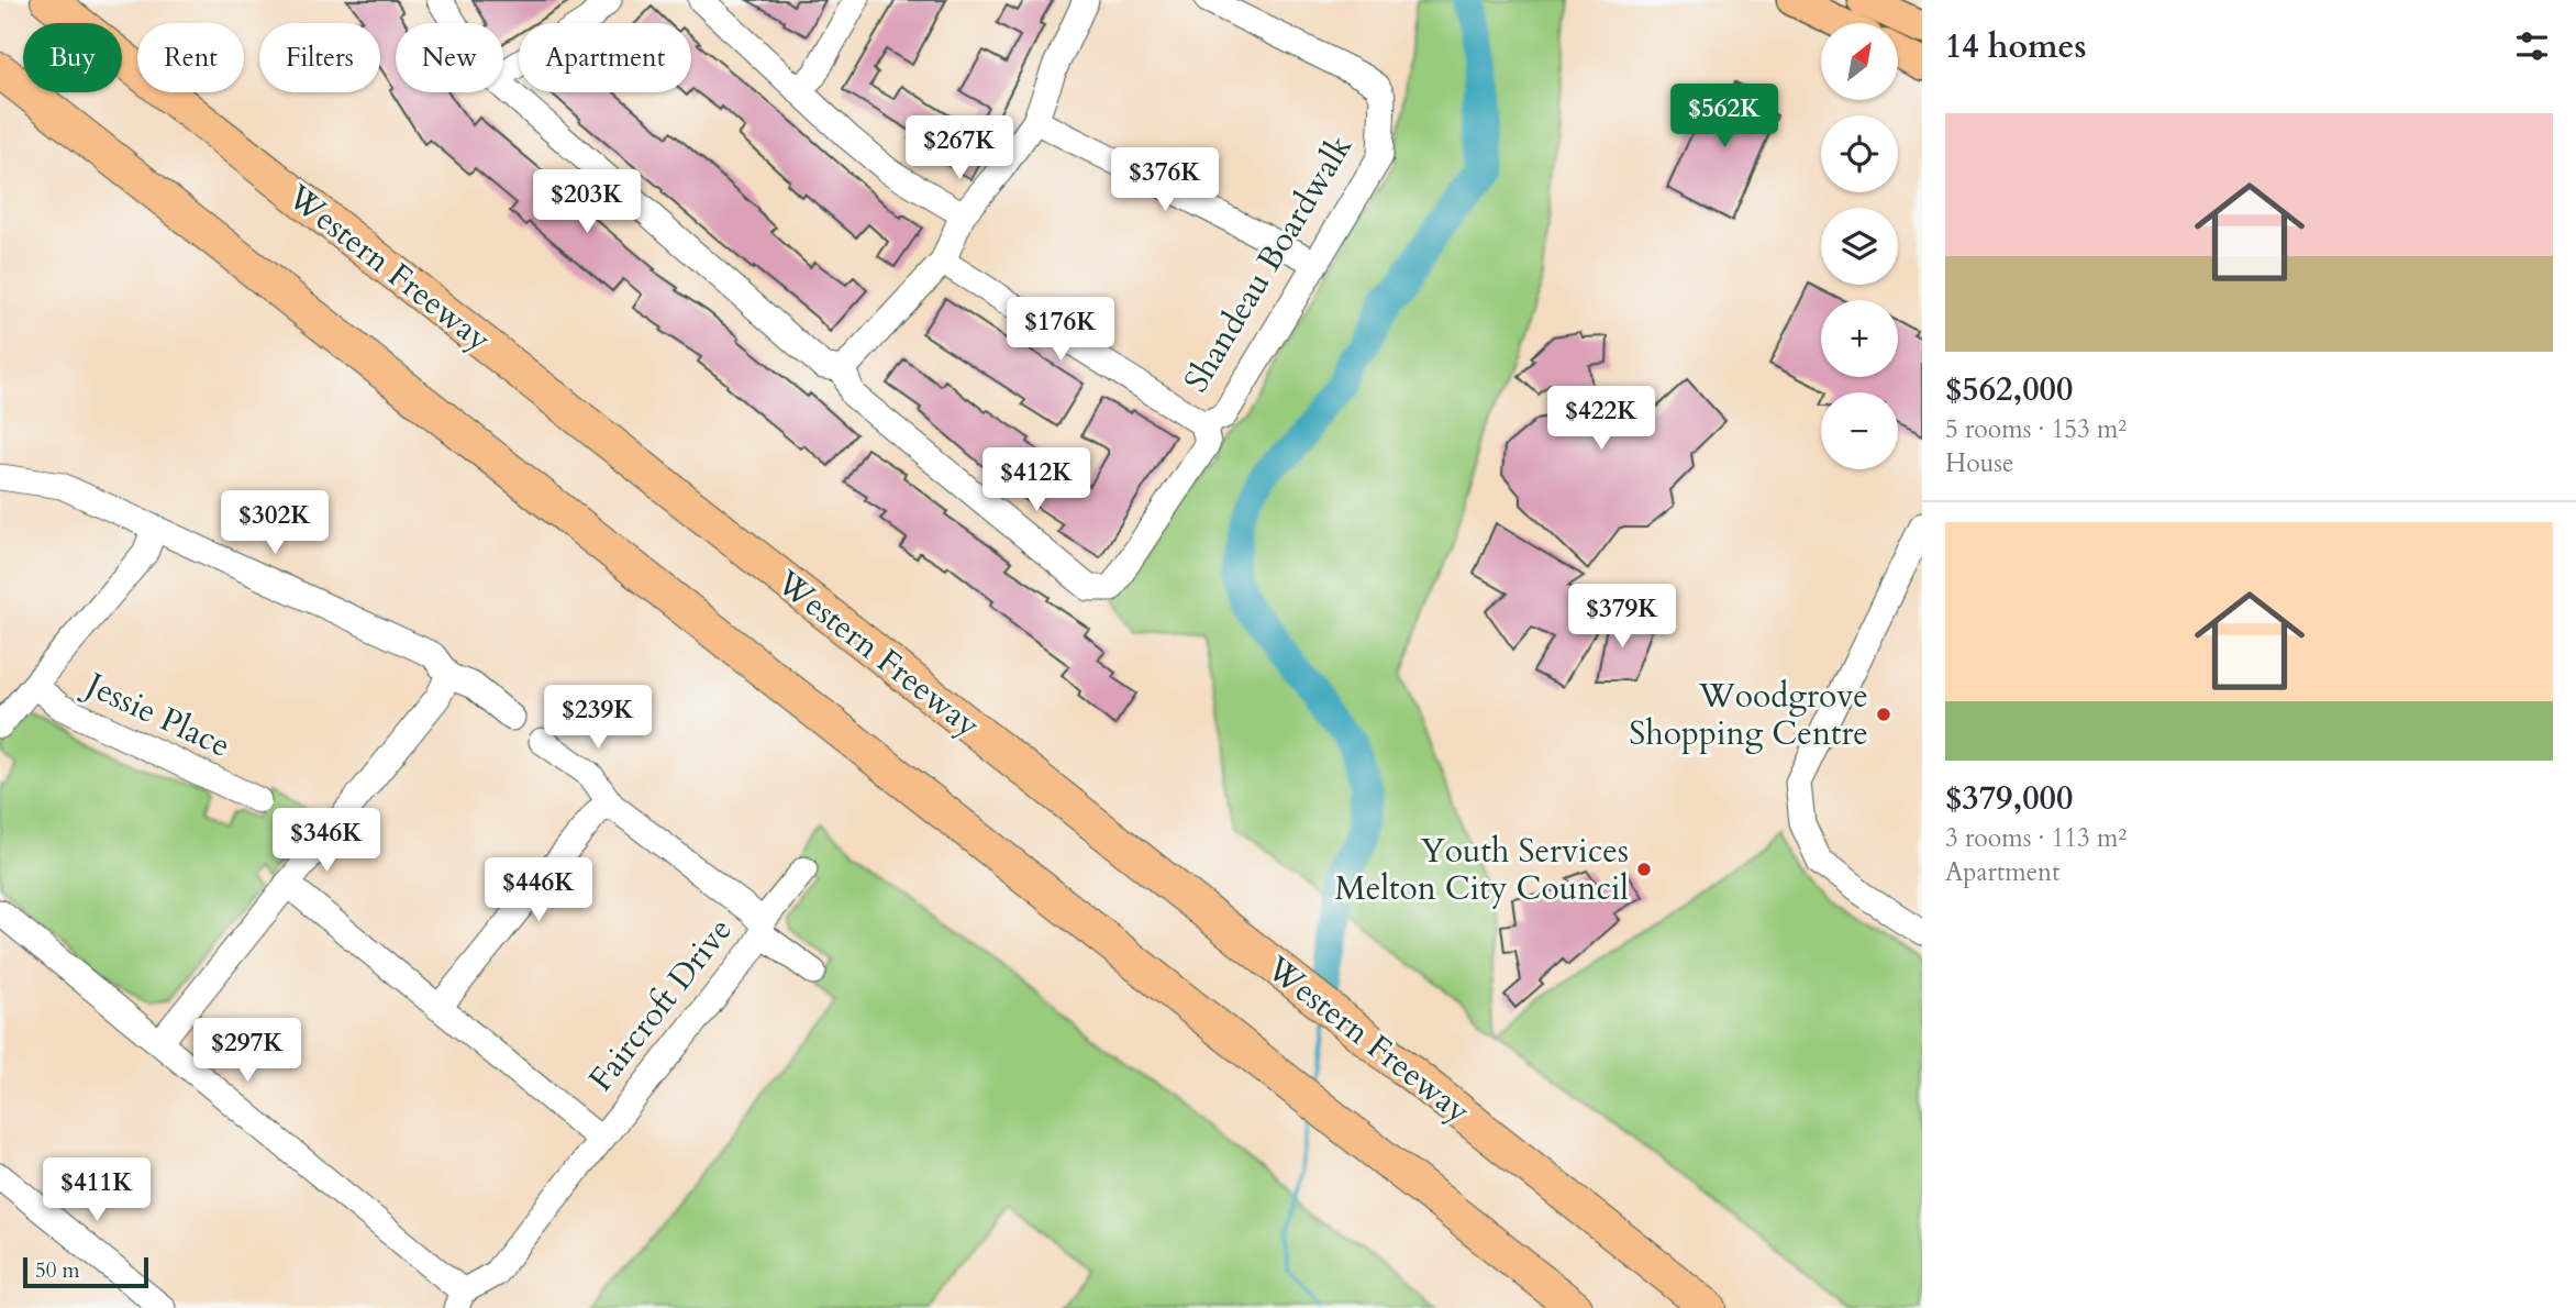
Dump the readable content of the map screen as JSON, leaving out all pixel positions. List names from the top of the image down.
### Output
{
  "streets": {
    "highway": ["Western Freeway"],
    "street": ["Shandeau Boardwalk", "Jessie Place", "Faircroft Drive"]
  },
  "places": ["Woodgrove Shopping Centre", "Youth Services Melton City Council"],
  "scale_bar": "50 m",
  "north": "top right",
  "page": {
    "heading": "14 homes",
    "map_buttons": ["+", "−"],
    "chip": [
      "Buy",
      "Rent",
      "Filters",
      "New",
      "Apartment"
    ],
    "price": [
      "$562K",
      "$267K",
      "$376K",
      "$203K",
      "$176K",
      "$422K",
      "$412K",
      "$302K",
      "$379K",
      "$239K",
      "$346K",
      "$446K",
      "$297K",
      "$411K"
    ],
    "list": [
      {
        "name": "$562,000",
        "note": "5 rooms · 153 m² · House"
      },
      {
        "name": "$379,000",
        "note": "3 rooms · 113 m² · Apartment"
      }
    ],
    "scale": "50 m"
  }
}
